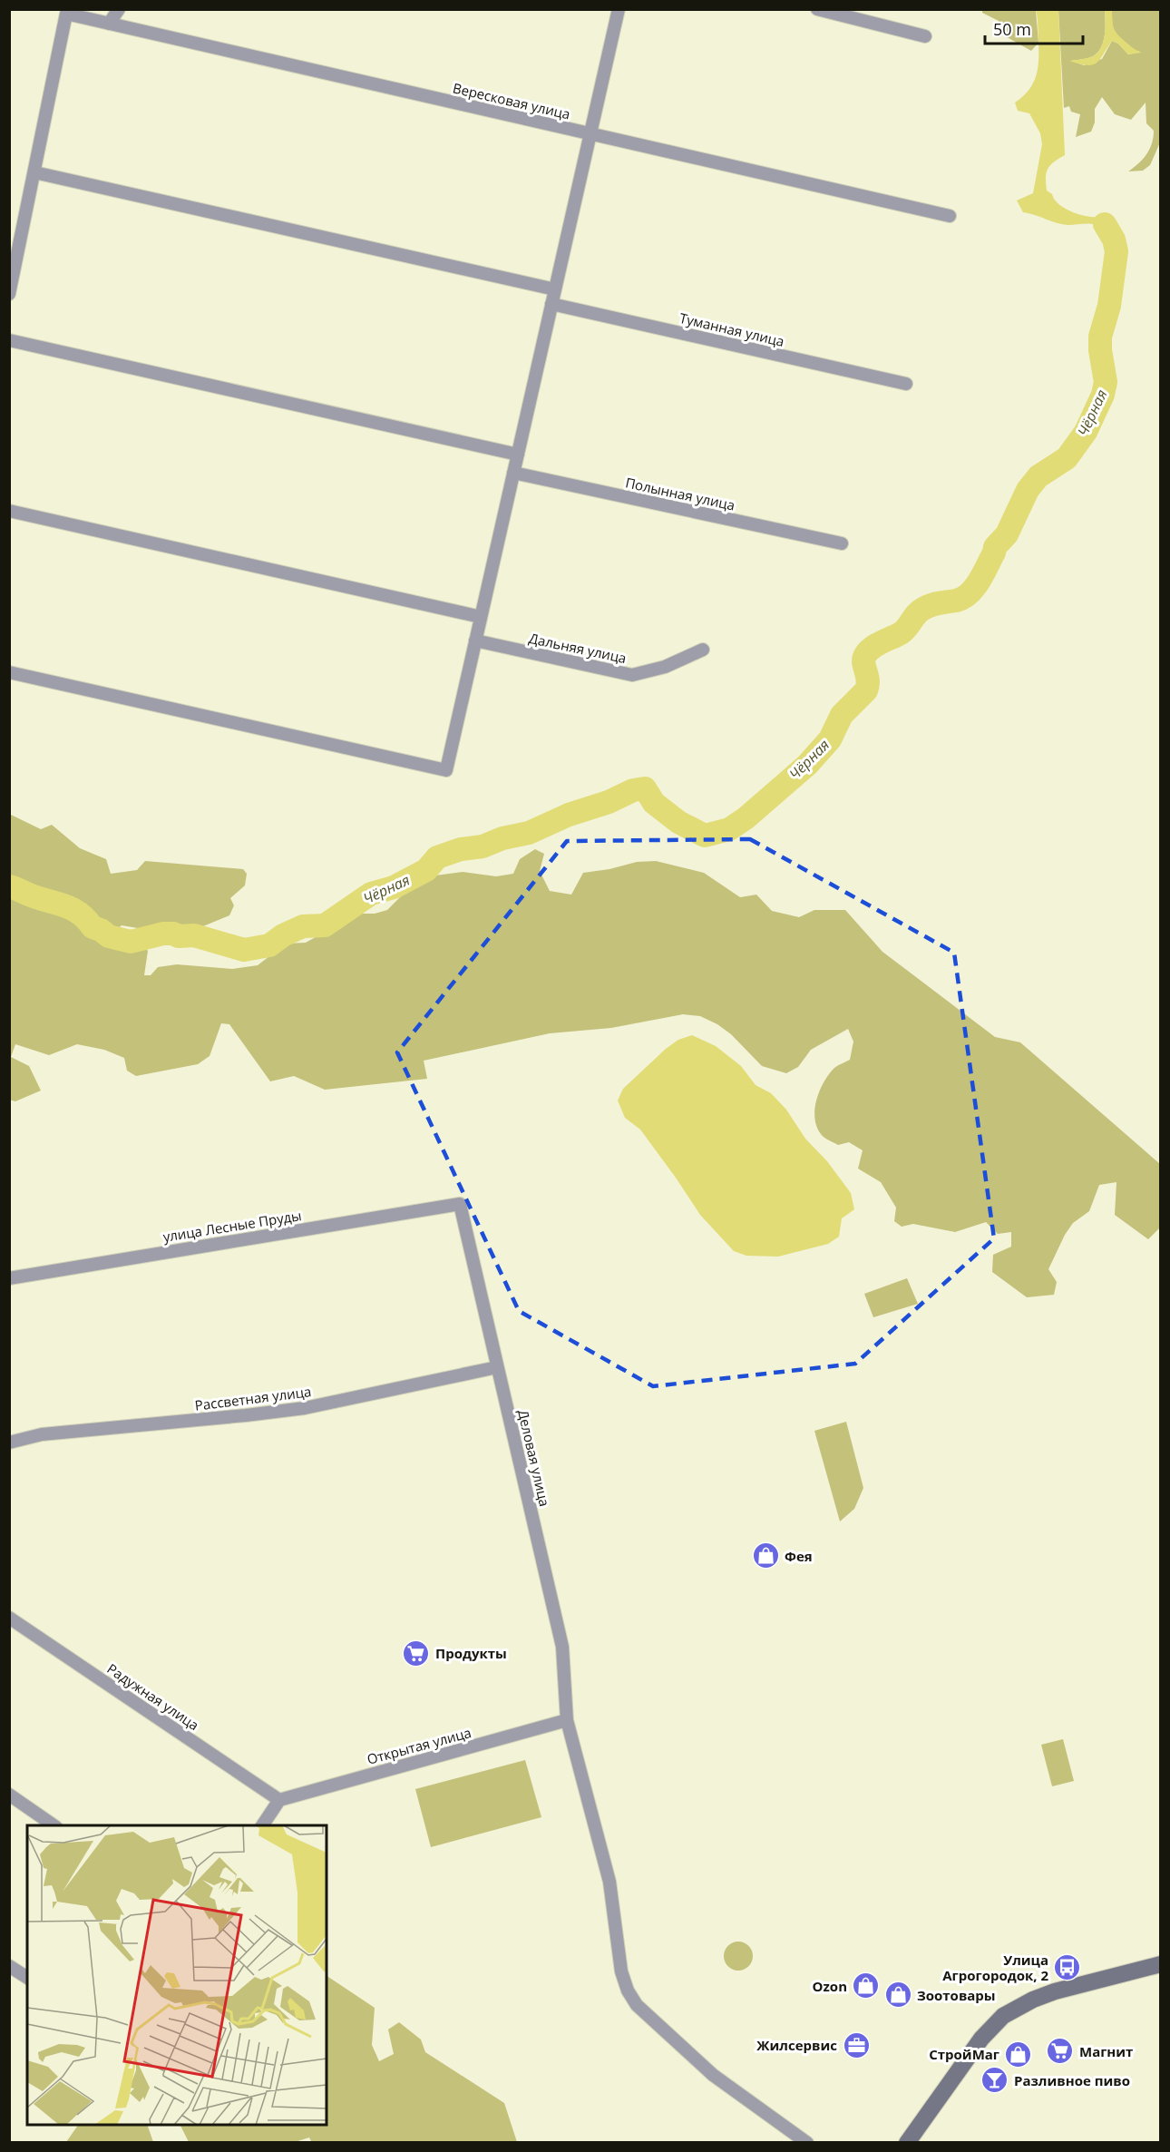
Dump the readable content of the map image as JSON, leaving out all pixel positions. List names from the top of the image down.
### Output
{
  "streets": {
    "street": [
      "Вересковая улица",
      "Туманная улица",
      "Полынная улица",
      "Дальняя улица",
      "улица Лесные Пруды",
      "Рассветная улица",
      "Деловая улица",
      "Радужная улица",
      "Открытая улица"
    ]
  },
  "crossings": [
    ["улица Лесные Пруды", "Деловая улица"],
    ["Рассветная улица", "Деловая улица"],
    ["Деловая улица", "Открытая улица"],
    ["Радужная улица", "Открытая улица"]
  ],
  "water": ["Чёрная"],
  "places": {
    "shop": [
      "Фея",
      "Ozon",
      "Зоотовары",
      "СтройМаг"
    ],
    "supermarket": ["Продукты", "Магнит"],
    "bus stop": ["Улица Агрогородок, 2"],
    "office": ["Жилсервис"],
    "bar": ["Разливное пиво"]
  },
  "scale_bar": "50 m"
}
